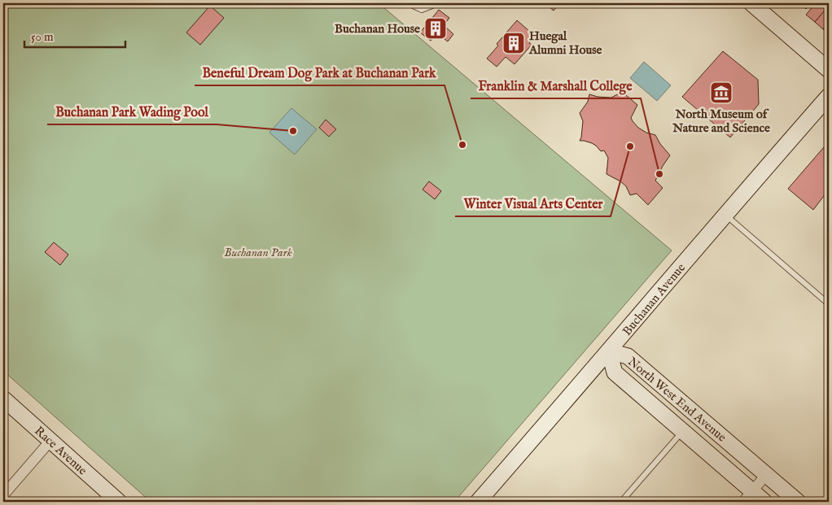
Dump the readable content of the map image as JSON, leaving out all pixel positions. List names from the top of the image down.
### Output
{
  "streets": {
    "street": ["Buchanan Avenue", "North West End Avenue", "Race Avenue"]
  },
  "crossings": [
    ["Buchanan Avenue", "North West End Avenue"]
  ],
  "parks": ["Buchanan Park"],
  "places": {
    "building": ["Buchanan House", "Huegal Alumni House"],
    "museum": ["North Museum of Nature and Science"],
    "other": [
      "Buchanan Park Wading Pool",
      "Beneful Dream Dog Park at Buchanan Park",
      "Winter Visual Arts Center",
      "Franklin & Marshall College"
    ]
  },
  "scale_bar": "50 m"
}
